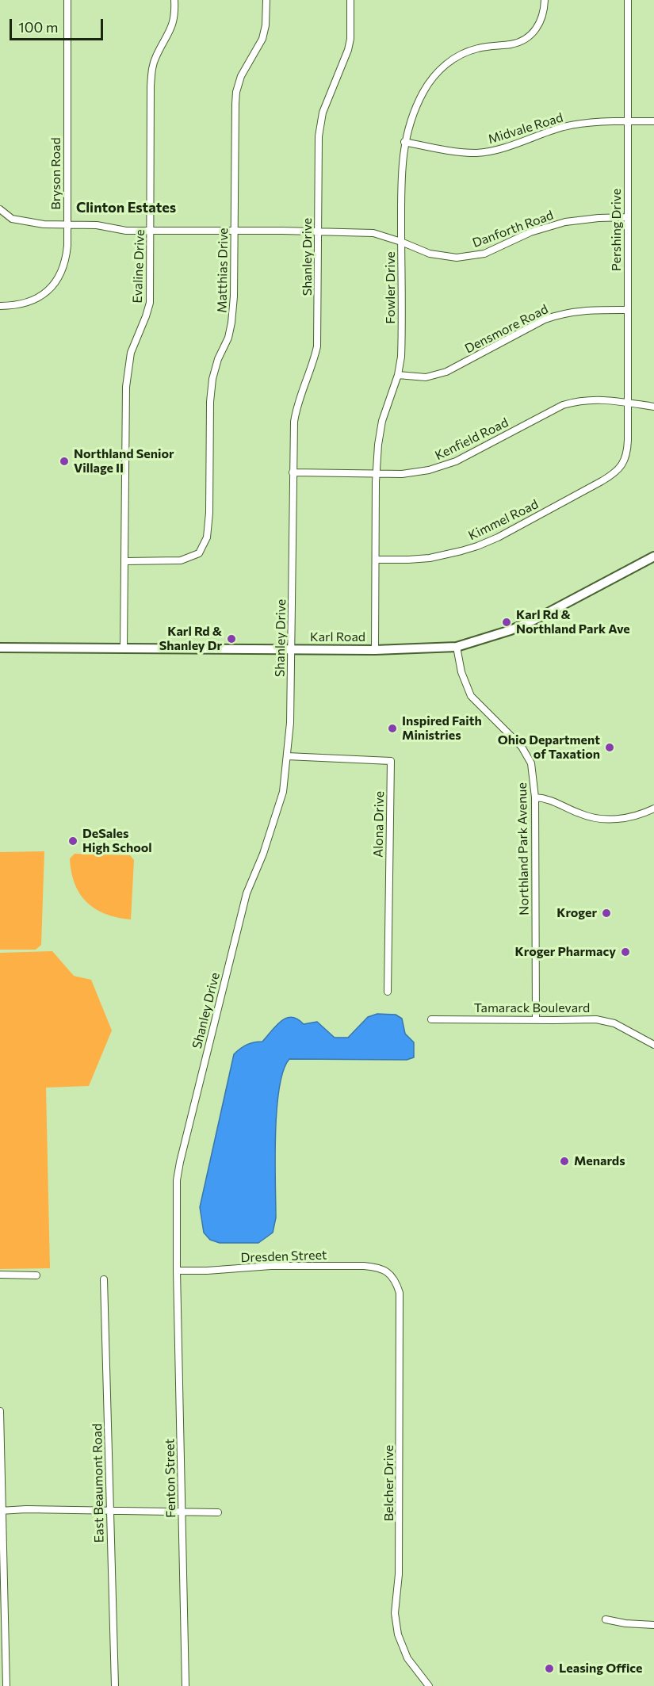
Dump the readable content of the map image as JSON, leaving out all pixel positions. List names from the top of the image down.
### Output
{
  "streets": {
    "main road": ["Karl Road"],
    "street": [
      "Midvale Road",
      "Bryson Road",
      "Danforth Road",
      "Pershing Drive",
      "Shanley Drive",
      "Evaline Drive",
      "Matthias Drive",
      "Fowler Drive",
      "Densmore Road",
      "Kenfield Road",
      "Kimmel Road",
      "Alona Drive",
      "Northland Park Avenue",
      "Tamarack Boulevard",
      "Dresden Street",
      "Fenton Street",
      "East Beaumont Road",
      "Belcher Drive"
    ]
  },
  "crossings": [
    ["Midvale Road", "Pershing Drive"],
    ["Midvale Road", "Fowler Drive"],
    ["Bryson Road", "Danforth Road"],
    ["Danforth Road", "Pershing Drive"],
    ["Danforth Road", "Shanley Drive"],
    ["Danforth Road", "Evaline Drive"],
    ["Danforth Road", "Matthias Drive"],
    ["Danforth Road", "Fowler Drive"],
    ["Pershing Drive", "Densmore Road"],
    ["Pershing Drive", "Kenfield Road"],
    ["Pershing Drive", "Kimmel Road"],
    ["Shanley Drive", "Kenfield Road"],
    ["Shanley Drive", "Karl Road"],
    ["Shanley Drive", "Alona Drive"],
    ["Shanley Drive", "Dresden Street"],
    ["Shanley Drive", "Fenton Street"],
    ["Evaline Drive", "Matthias Drive"],
    ["Evaline Drive", "Karl Road"],
    ["Fowler Drive", "Densmore Road"],
    ["Fowler Drive", "Kenfield Road"],
    ["Fowler Drive", "Kimmel Road"],
    ["Fowler Drive", "Karl Road"],
    ["Karl Road", "Northland Park Avenue"],
    ["Northland Park Avenue", "Tamarack Boulevard"],
    ["Dresden Street", "Fenton Street"],
    ["Dresden Street", "Belcher Drive"]
  ],
  "districts": ["Clinton Estates"],
  "places": [
    "Northland Senior Village II",
    "Karl Rd & Northland Park Ave",
    "Karl Rd & Shanley Dr",
    "Inspired Faith Ministries",
    "Ohio Department of Taxation",
    "DeSales High School",
    "Kroger",
    "Kroger Pharmacy",
    "Menards",
    "Leasing Office"
  ],
  "scale_bar": "100 m"
}
